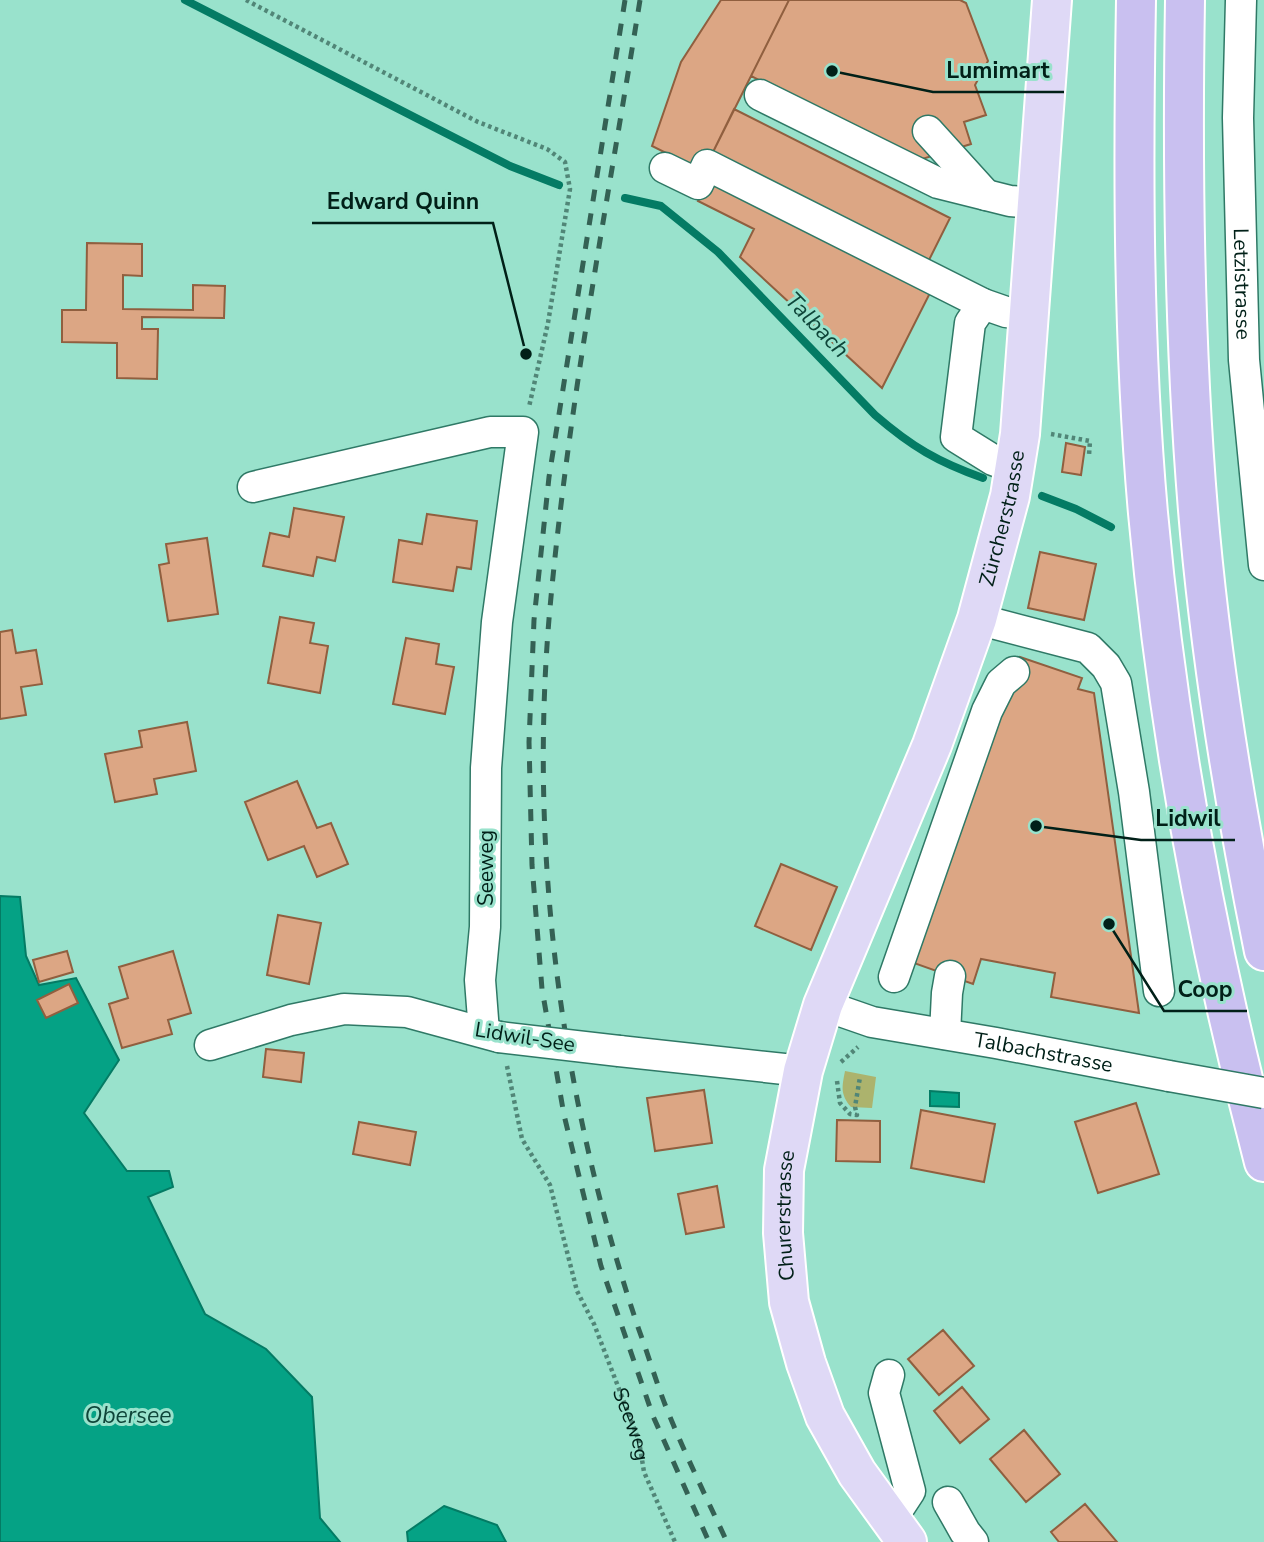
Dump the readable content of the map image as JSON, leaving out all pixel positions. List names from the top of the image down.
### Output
{
  "streets": {
    "main road": ["Zürcherstrasse", "Churerstrasse"],
    "street": [
      "Letzistrasse",
      "Seeweg",
      "Lidwil-See",
      "Talbachstrasse"
    ]
  },
  "crossings": [
    ["Zürcherstrasse", "Talbachstrasse"],
    ["Zürcherstrasse", "Churerstrasse"],
    ["Seeweg", "Lidwil-See"],
    ["Lidwil-See", "Churerstrasse"],
    ["Talbachstrasse", "Churerstrasse"]
  ],
  "water": ["Talbach", "Obersee"],
  "places": [
    "Lumimart",
    "Edward Quinn",
    "Lidwil",
    "Coop"
  ]
}
